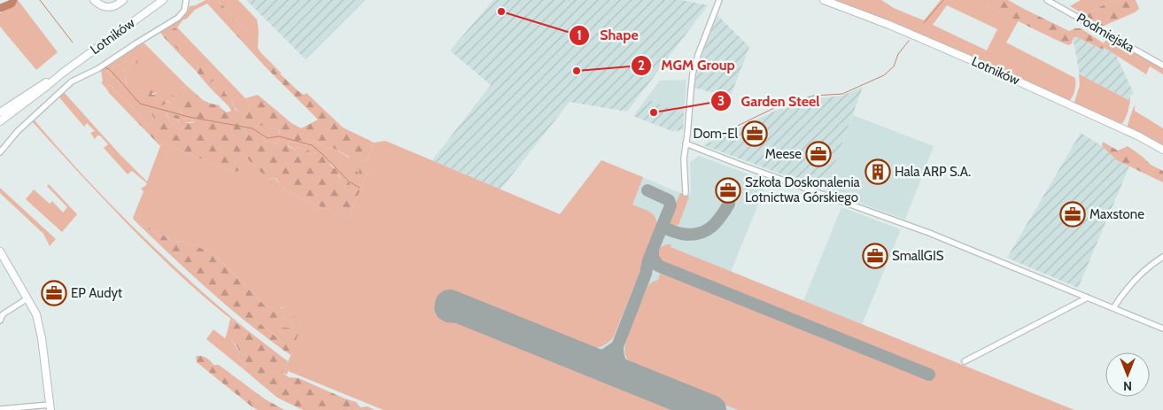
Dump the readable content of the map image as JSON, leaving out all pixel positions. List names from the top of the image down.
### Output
{
  "streets": {
    "street": ["Podmiejska", "Lotników"]
  },
  "places": {
    "other": ["Shape", "MGM Group", "Garden Steel"],
    "office": [
      "Dom-El",
      "Meese",
      "Szkoła Doskonalenia Lotnictwa Górskiego",
      "Maxstone",
      "SmallGIS",
      "EP Audyt"
    ],
    "building": ["Hala ARP S.A."]
  },
  "north": "bottom"
}
